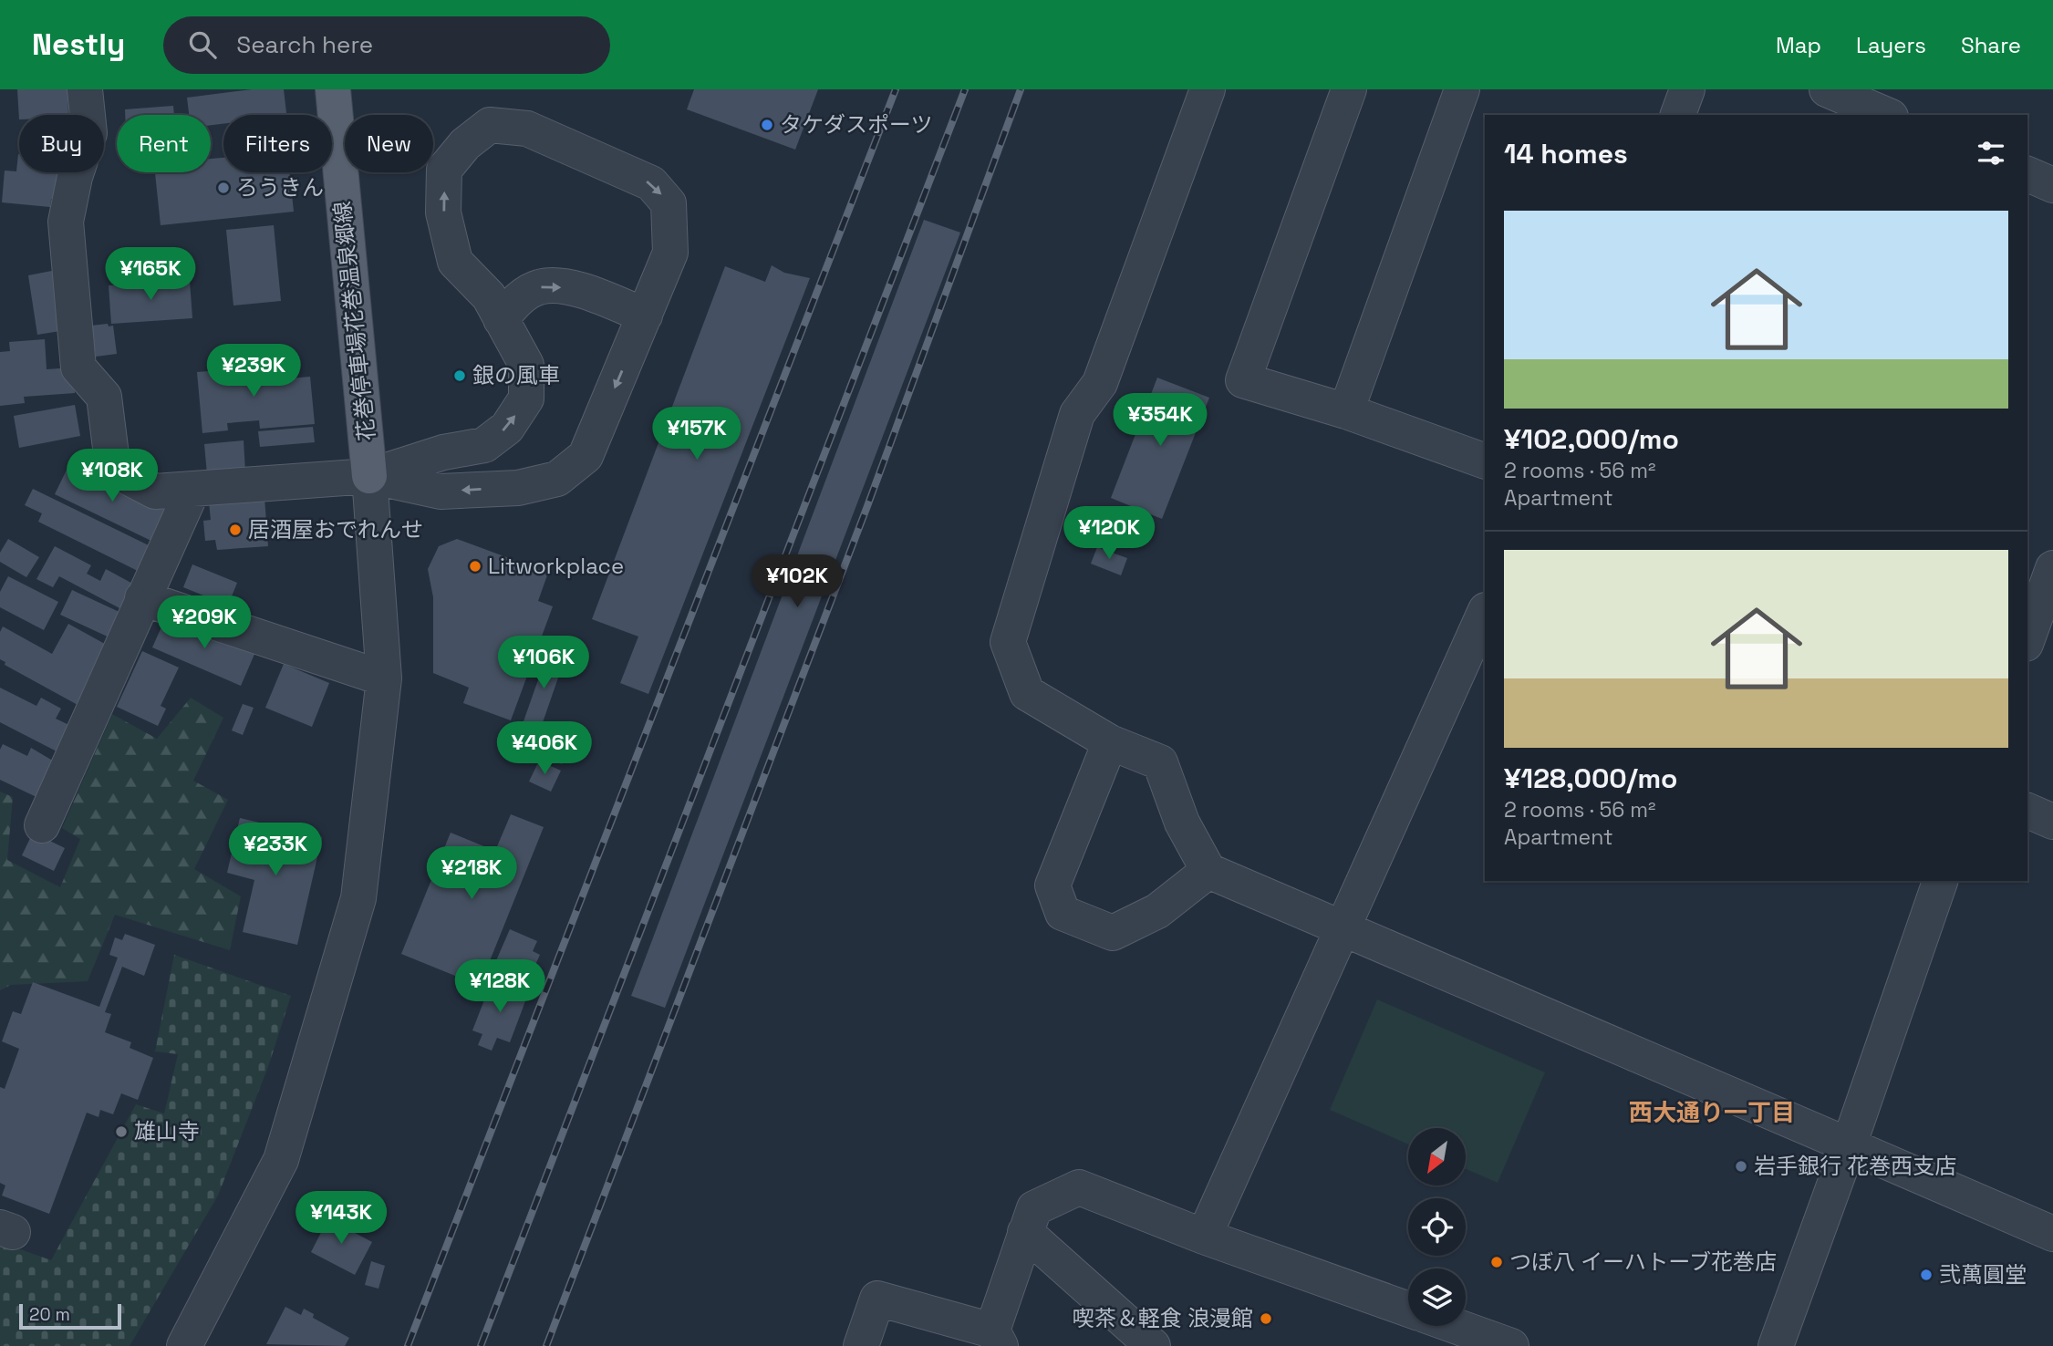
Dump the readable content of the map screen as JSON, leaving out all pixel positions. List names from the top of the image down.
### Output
{
  "streets": {
    "main road": ["花巻停車場花巻温泉郷線"]
  },
  "districts": ["西大通り一丁目"],
  "places": [
    "タケダスポーツ",
    "ろうきん",
    "銀の風車",
    "居酒屋おでれんせ",
    "Litworkplace",
    "雄山寺",
    "岩手銀行 花巻西支店",
    "つぼ八 イーハトーブ花巻店",
    "弐萬圓堂",
    "喫茶＆軽食 浪漫館"
  ],
  "scale_bar": "20 m",
  "north": "bottom left",
  "page": {
    "header": "Nestly",
    "search": "Search here",
    "nav": ["Map", "Layers", "Share"],
    "chip": [
      "Buy",
      "Rent",
      "Filters",
      "New"
    ],
    "heading": "14 homes",
    "list": [
      {
        "name": "¥102,000/mo",
        "note": "2 rooms · 56 m² · Apartment"
      },
      {
        "name": "¥128,000/mo",
        "note": "2 rooms · 56 m² · Apartment"
      }
    ],
    "price": [
      "¥165K",
      "¥239K",
      "¥354K",
      "¥157K",
      "¥108K",
      "¥120K",
      "¥102K",
      "¥209K",
      "¥106K",
      "¥406K",
      "¥233K",
      "¥218K",
      "¥128K",
      "¥143K"
    ],
    "scale": "20 m"
  }
}
